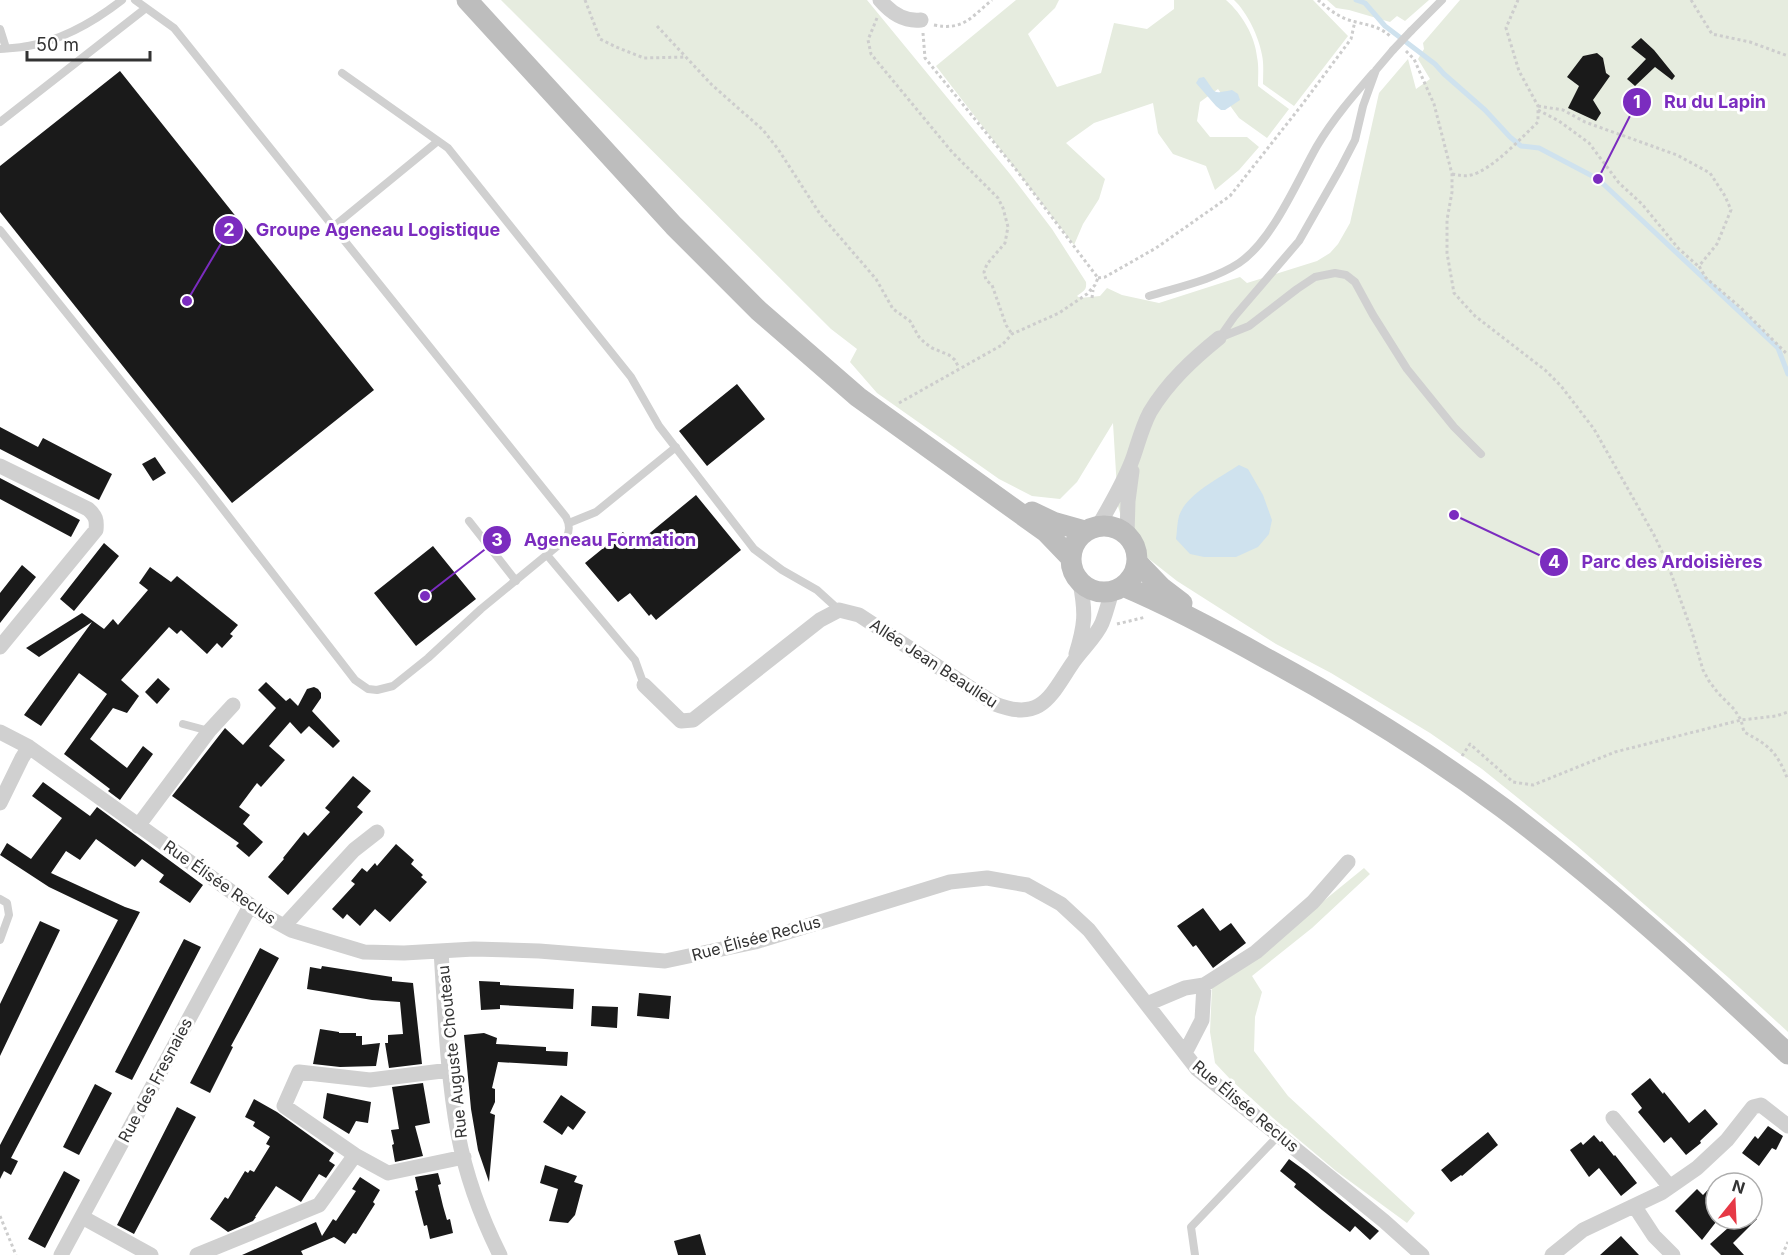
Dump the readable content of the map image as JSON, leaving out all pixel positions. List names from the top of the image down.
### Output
{
  "streets": {
    "street": [
      "Allée Jean Beaulieu",
      "Rue Élisée Reclus",
      "Rue Auguste Chouteau",
      "Rue des Fresnaies"
    ]
  },
  "crossings": [
    ["Rue Élisée Reclus", "Rue Auguste Chouteau"],
    ["Rue Élisée Reclus", "Rue des Fresnaies"]
  ],
  "places": [
    "Ru du Lapin",
    "Groupe Ageneau Logistique",
    "Parc des Ardoisières",
    "Ageneau Formation"
  ],
  "scale_bar": "50 m",
  "north": "top"
}
